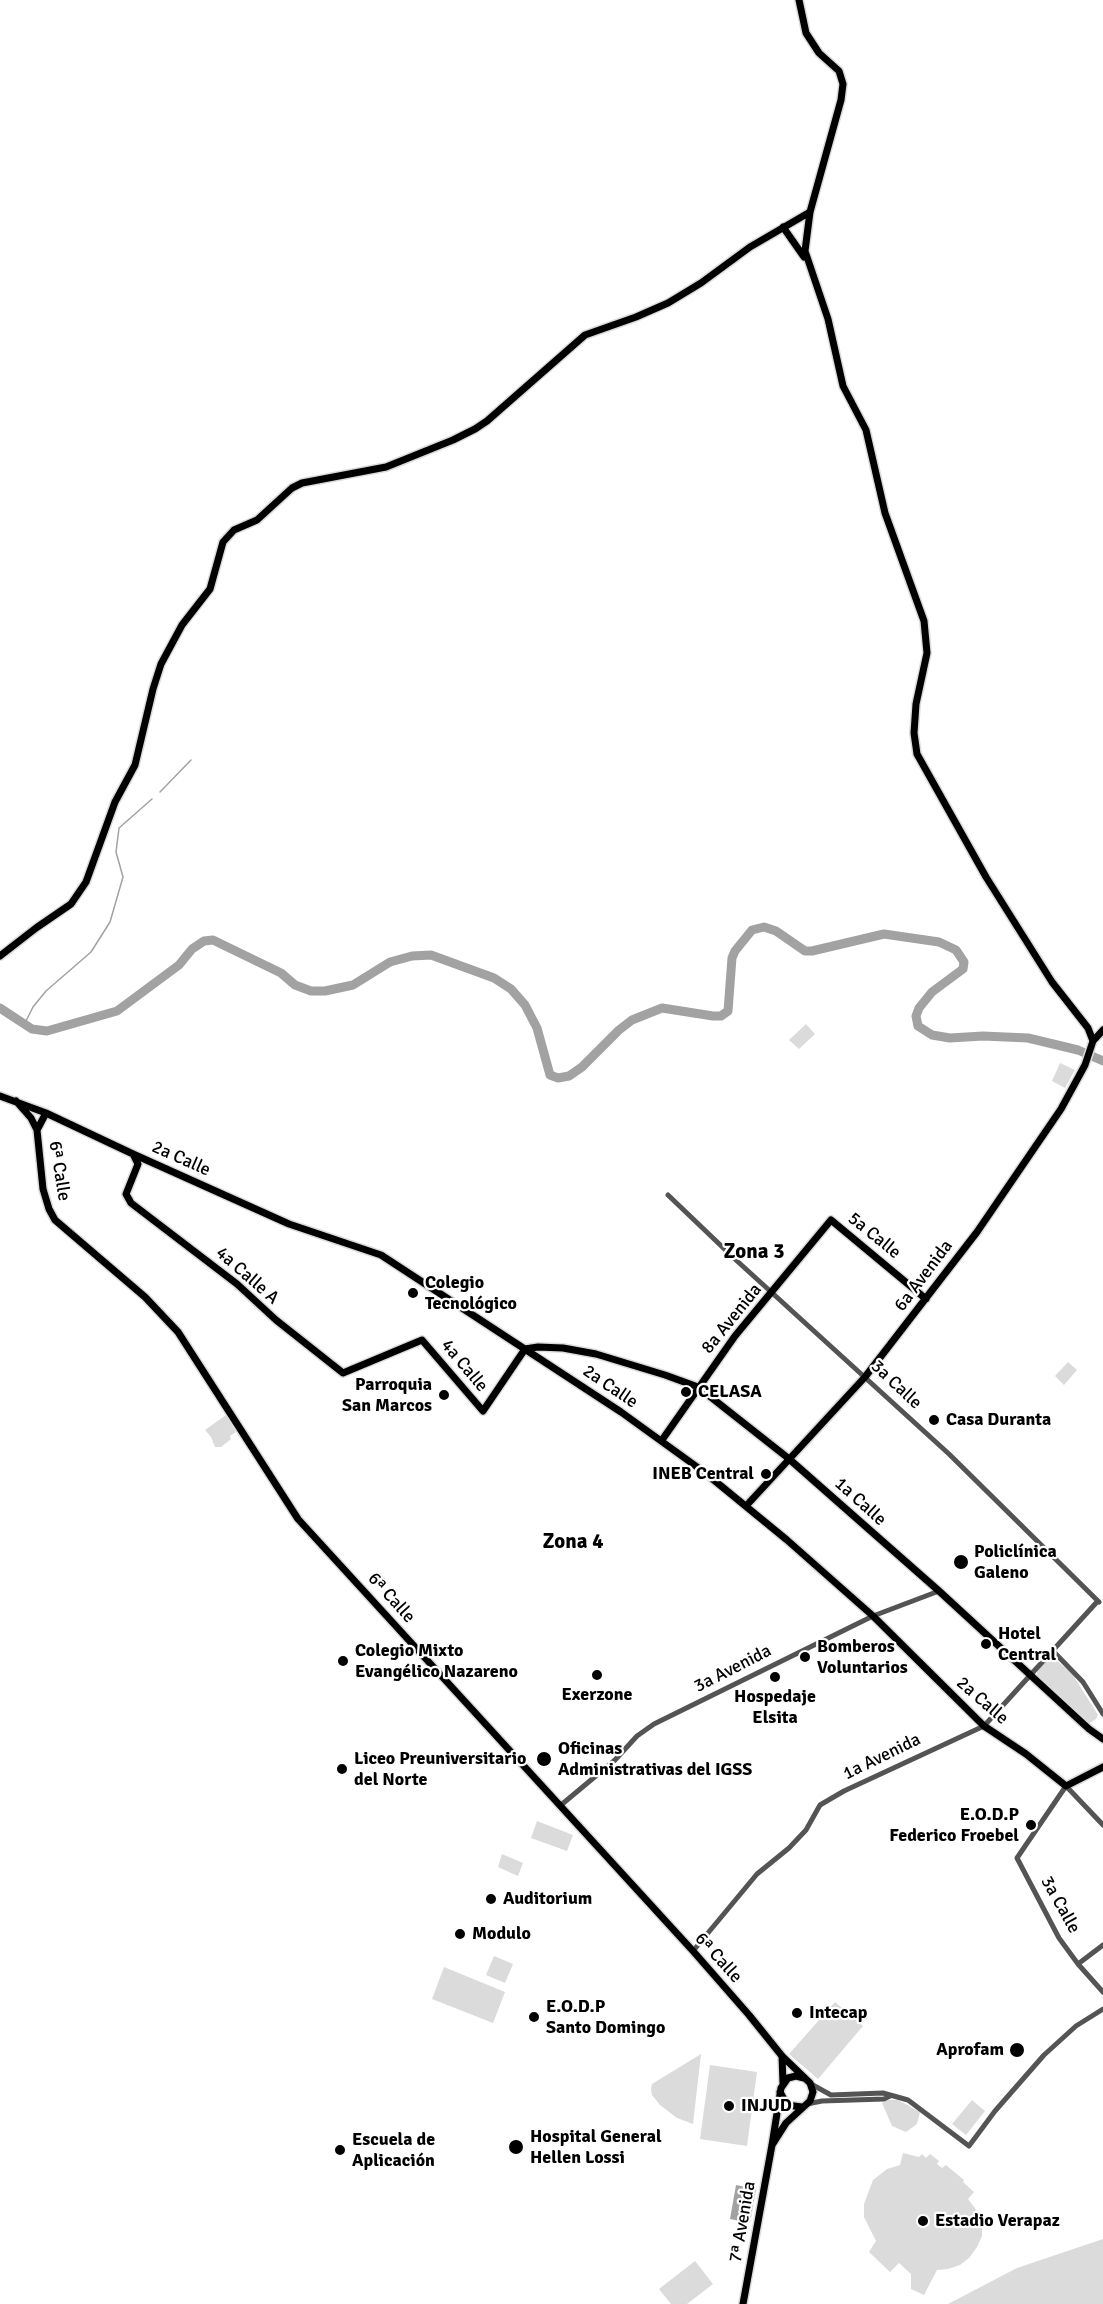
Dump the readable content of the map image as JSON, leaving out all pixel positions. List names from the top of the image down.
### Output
{
  "streets": {
    "main road": [
      "2a Calle",
      "6ª Calle",
      "5a Calle",
      "4a Calle A",
      "6a Avenida",
      "8a Avenida",
      "4a Calle",
      "1a Calle",
      "7ª Avenida"
    ],
    "street": ["3a Calle", "3a Avenida", "1a Avenida"]
  },
  "crossings": [
    ["2a Calle", "6ª Calle"],
    ["2a Calle", "4a Calle A"],
    ["2a Calle", "6a Avenida"],
    ["2a Calle", "8a Avenida"],
    ["2a Calle", "4a Calle"],
    ["2a Calle", "3a Calle"],
    ["2a Calle", "1a Calle"],
    ["2a Calle", "3a Avenida"],
    ["2a Calle", "1a Avenida"],
    ["6ª Calle", "3a Avenida"],
    ["6ª Calle", "1a Avenida"],
    ["6ª Calle", "7ª Avenida"],
    ["5a Calle", "6a Avenida"],
    ["5a Calle", "8a Avenida"],
    ["4a Calle A", "4a Calle"],
    ["6a Avenida", "3a Calle"],
    ["6a Avenida", "1a Calle"],
    ["8a Avenida", "3a Calle"],
    ["8a Avenida", "1a Calle"],
    ["4a Calle", "1a Calle"],
    ["3a Calle", "1a Avenida"],
    ["1a Calle", "3a Avenida"],
    ["1a Calle", "1a Avenida"]
  ],
  "districts": ["Zona 3", "Zona 4"],
  "places": [
    "Colegio Tecnológico",
    "CELASA",
    "Parroquia San Marcos",
    "Casa Duranta",
    "INEB Central",
    "Policlínica Galeno",
    "Hotel Central",
    "Bomberos Voluntarios",
    "Colegio Mixto Evangélico Nazareno",
    "Exerzone",
    "Hospedaje Elsita",
    "Oficinas Administrativas del IGSS",
    "Liceo Preuniversitario del Norte",
    "E.O.D.P Federico Froebel",
    "Auditorium",
    "Modulo",
    "Intecap",
    "E.O.D.P Santo Domingo",
    "Aprofam",
    "INJUD",
    "Hospital General Hellen Lossi",
    "Escuela de Aplicación",
    "Estadio Verapaz"
  ]
}
